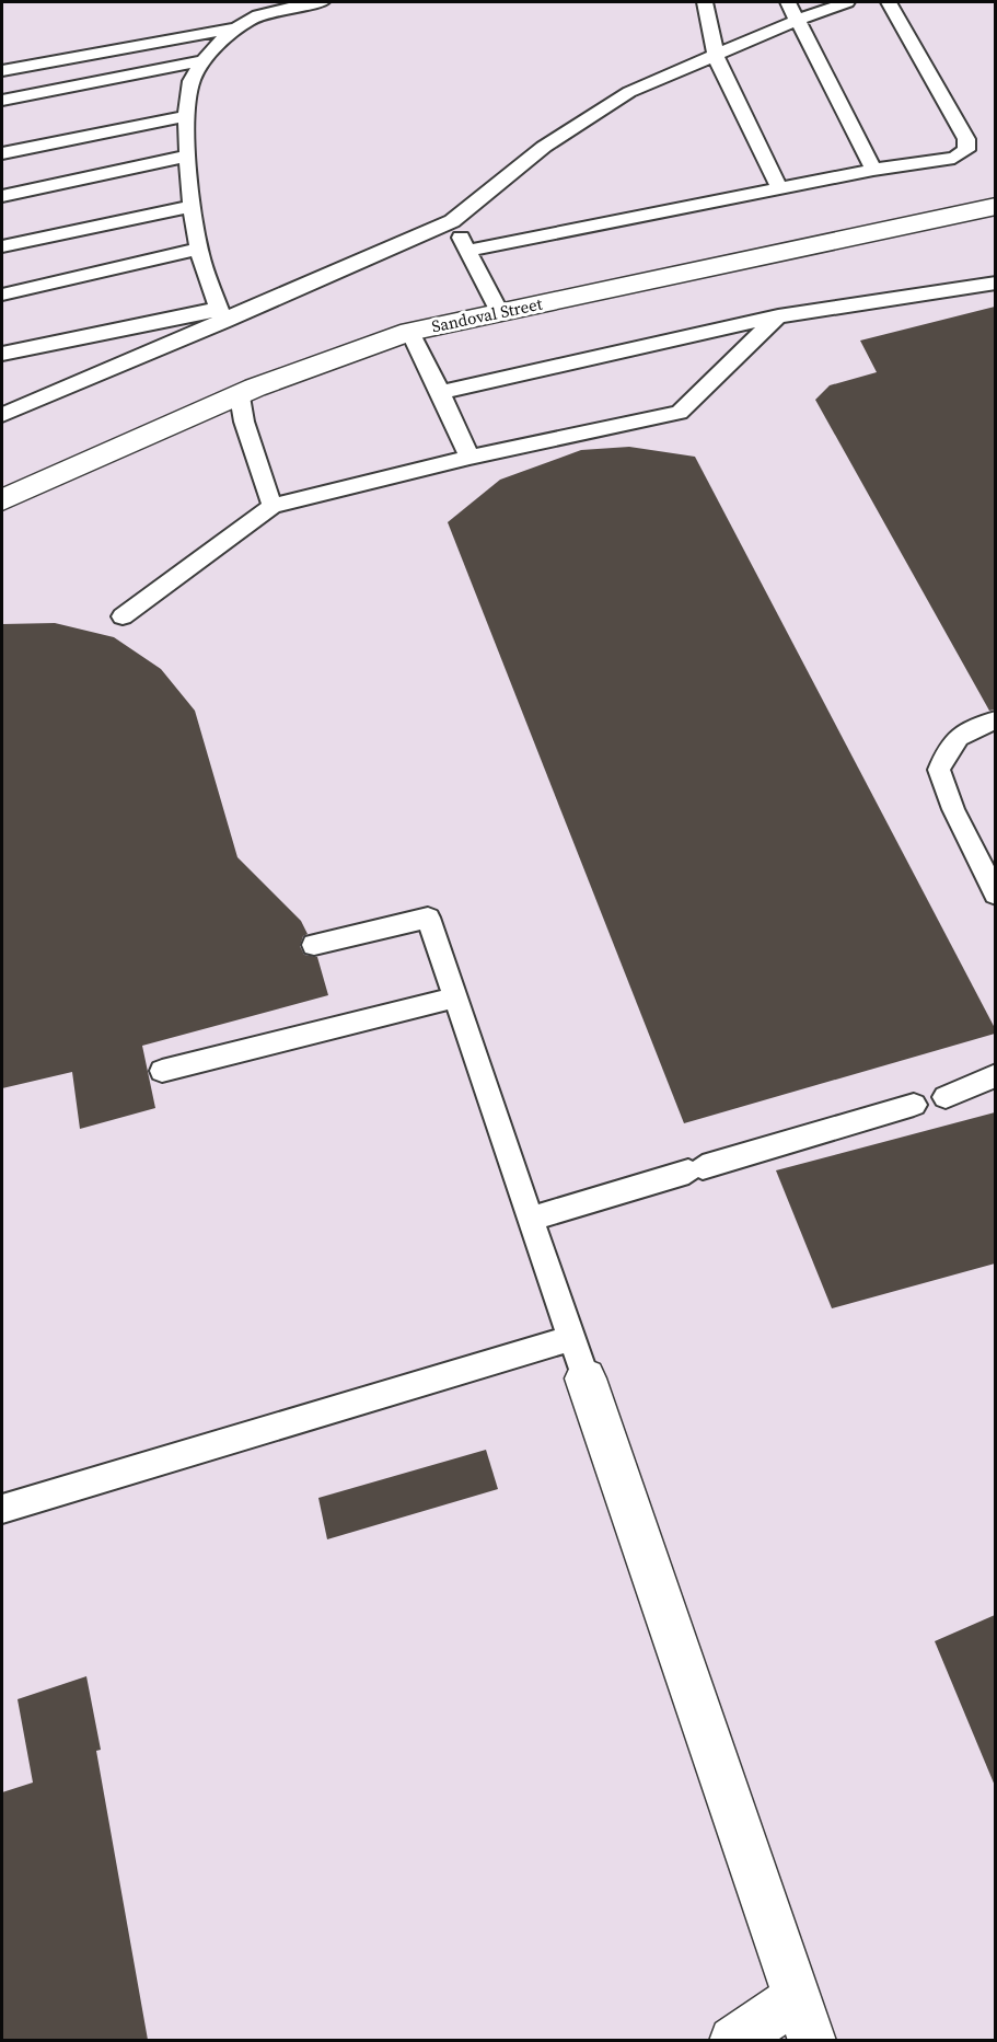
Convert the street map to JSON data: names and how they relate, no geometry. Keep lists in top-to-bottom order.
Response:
{
  "streets": {
    "street": ["Sandoval Street"]
  }
}
